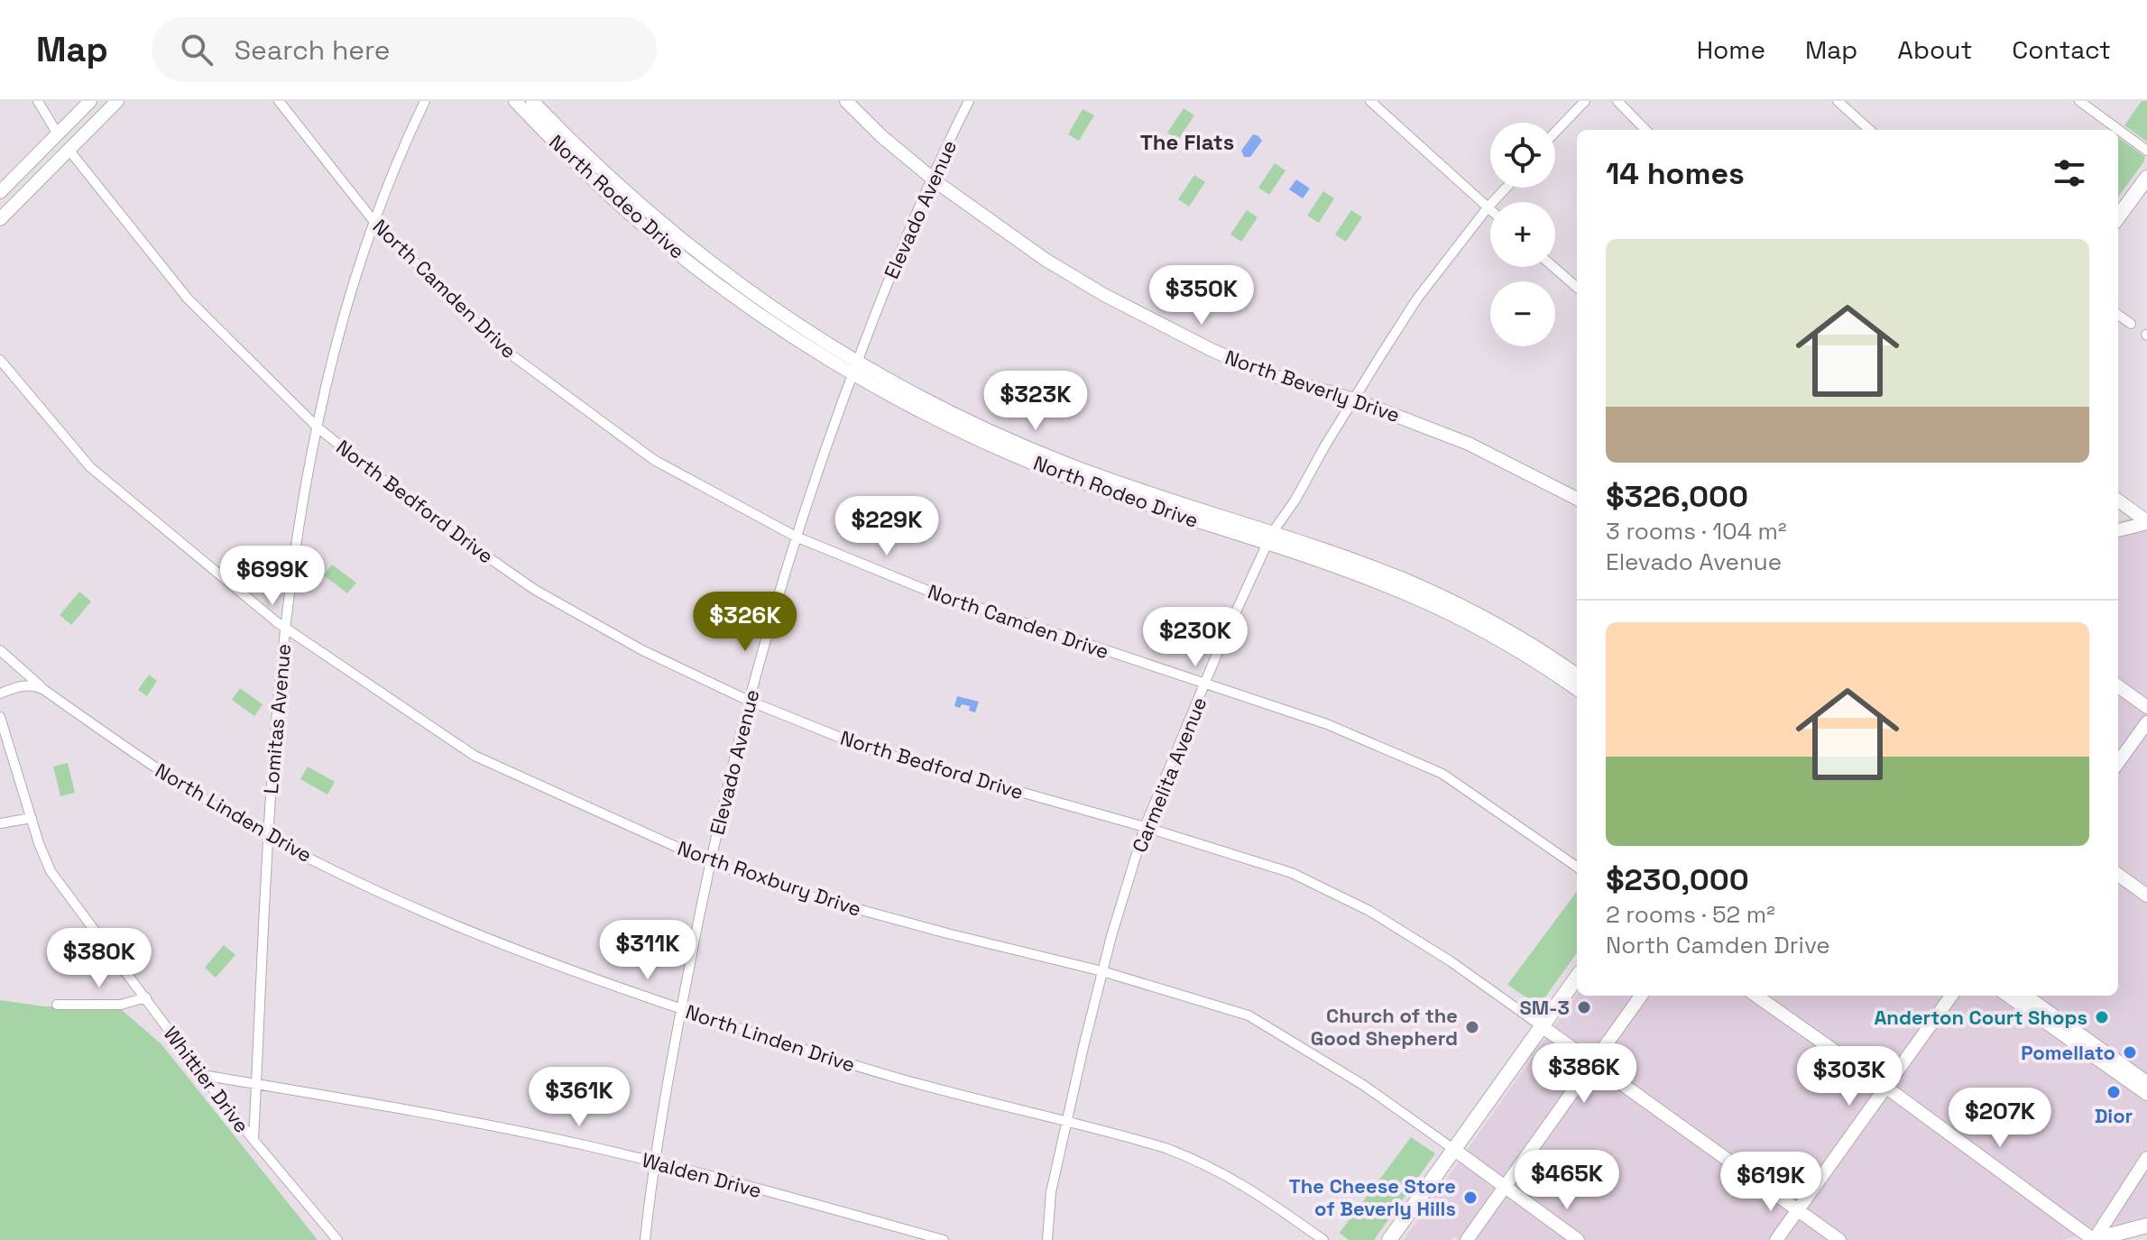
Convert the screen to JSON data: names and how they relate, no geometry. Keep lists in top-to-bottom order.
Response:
{
  "streets": {
    "street": [
      "North Rodeo Drive",
      "Elevado Avenue",
      "North Camden Drive",
      "North Beverly Drive",
      "North Bedford Drive",
      "Lomitas Avenue",
      "Carmelita Avenue",
      "North Linden Drive",
      "North Roxbury Drive",
      "Whittier Drive",
      "Walden Drive"
    ]
  },
  "crossings": [
    ["North Rodeo Drive", "Elevado Avenue"],
    ["North Rodeo Drive", "Carmelita Avenue"],
    ["Elevado Avenue", "North Camden Drive"],
    ["Elevado Avenue", "North Beverly Drive"],
    ["Elevado Avenue", "North Bedford Drive"],
    ["Elevado Avenue", "North Linden Drive"],
    ["Elevado Avenue", "North Roxbury Drive"],
    ["Elevado Avenue", "Walden Drive"],
    ["North Camden Drive", "Lomitas Avenue"],
    ["North Camden Drive", "Carmelita Avenue"],
    ["North Beverly Drive", "Carmelita Avenue"],
    ["North Bedford Drive", "Lomitas Avenue"],
    ["North Bedford Drive", "Carmelita Avenue"],
    ["Lomitas Avenue", "North Linden Drive"],
    ["Lomitas Avenue", "North Roxbury Drive"],
    ["Lomitas Avenue", "Whittier Drive"],
    ["Lomitas Avenue", "Walden Drive"],
    ["Carmelita Avenue", "North Linden Drive"],
    ["Carmelita Avenue", "North Roxbury Drive"],
    ["Whittier Drive", "Walden Drive"]
  ],
  "districts": ["The Flats"],
  "places": [
    "SM-3",
    "Anderton Court Shops",
    "Church of the Good Shepherd",
    "Pomellato",
    "Dior",
    "The Cheese Store of Beverly Hills"
  ],
  "page": {
    "header": "Map",
    "search": "Search here",
    "nav": [
      "Home",
      "Map",
      "About",
      "Contact"
    ],
    "map_buttons": ["+", "−"],
    "heading": "14 homes",
    "list": [
      {
        "name": "$326,000",
        "note": "3 rooms · 104 m² · Elevado Avenue"
      },
      {
        "name": "$230,000",
        "note": "2 rooms · 52 m² · North Camden Drive"
      }
    ],
    "price": [
      "$350K",
      "$323K",
      "$229K",
      "$699K",
      "$326K",
      "$230K",
      "$311K",
      "$380K",
      "$386K",
      "$303K",
      "$361K",
      "$207K",
      "$465K",
      "$619K"
    ]
  }
}
